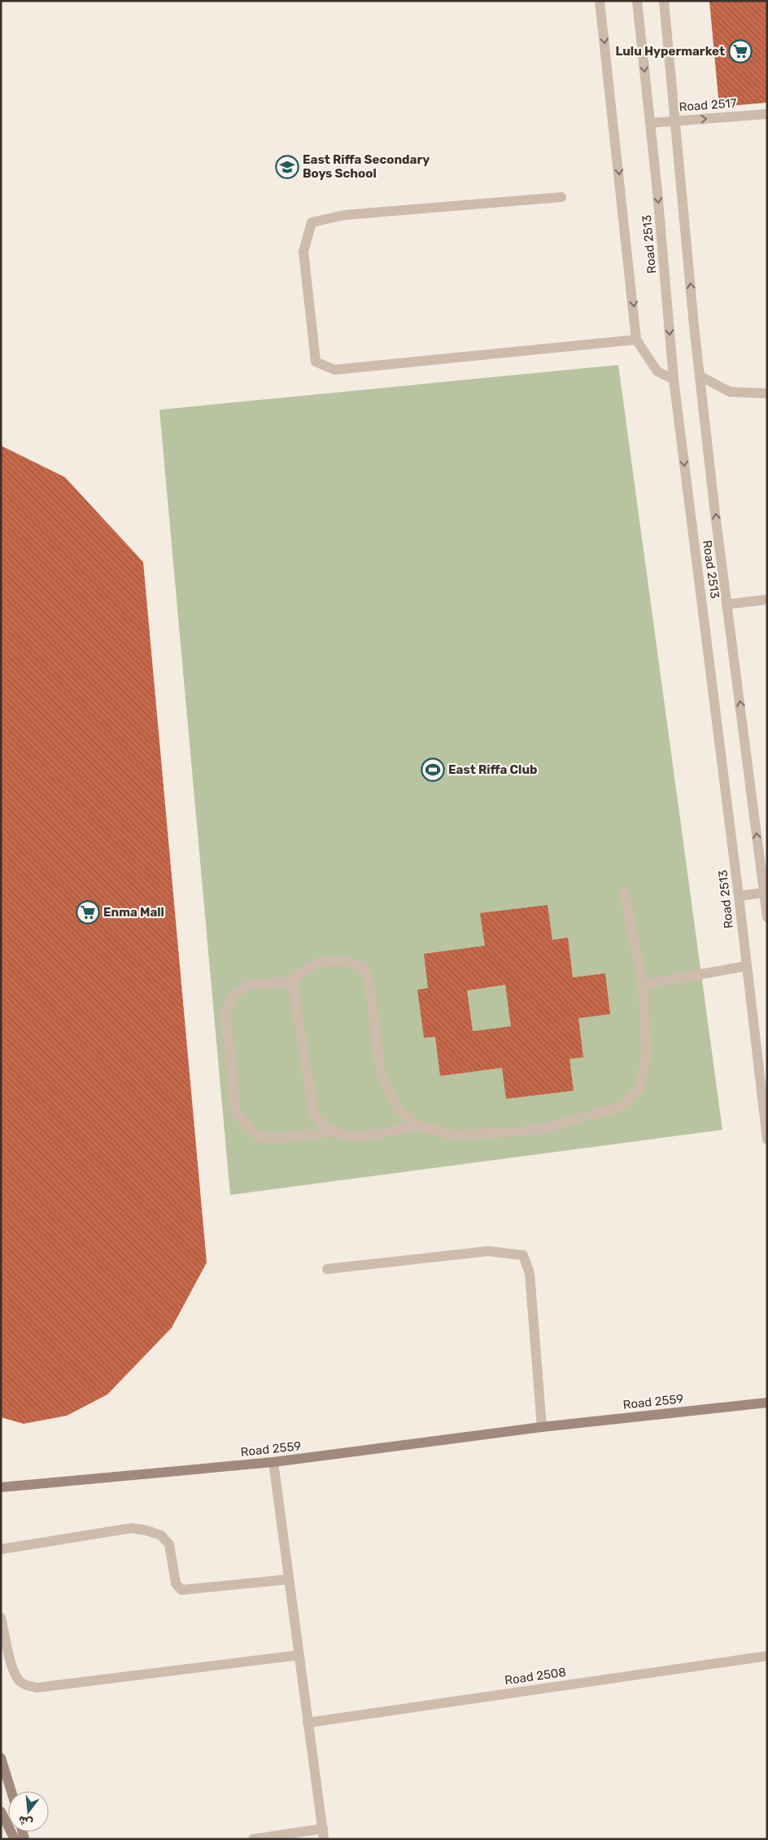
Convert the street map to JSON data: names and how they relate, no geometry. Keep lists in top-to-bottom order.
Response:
{
  "streets": {
    "street": [
      "Road 2517",
      "Road 2513",
      "Road 2559",
      "Road 2508"
    ]
  },
  "crossings": [
    ["Road 2517", "Road 2513"]
  ],
  "one_way": ["Road 2517"],
  "places": {
    "supermarket": ["Lulu Hypermarket", "Enma Mall"],
    "school or university": ["East Riffa Secondary Boys School"],
    "sports": ["East Riffa Club"]
  },
  "north": "bottom"
}
